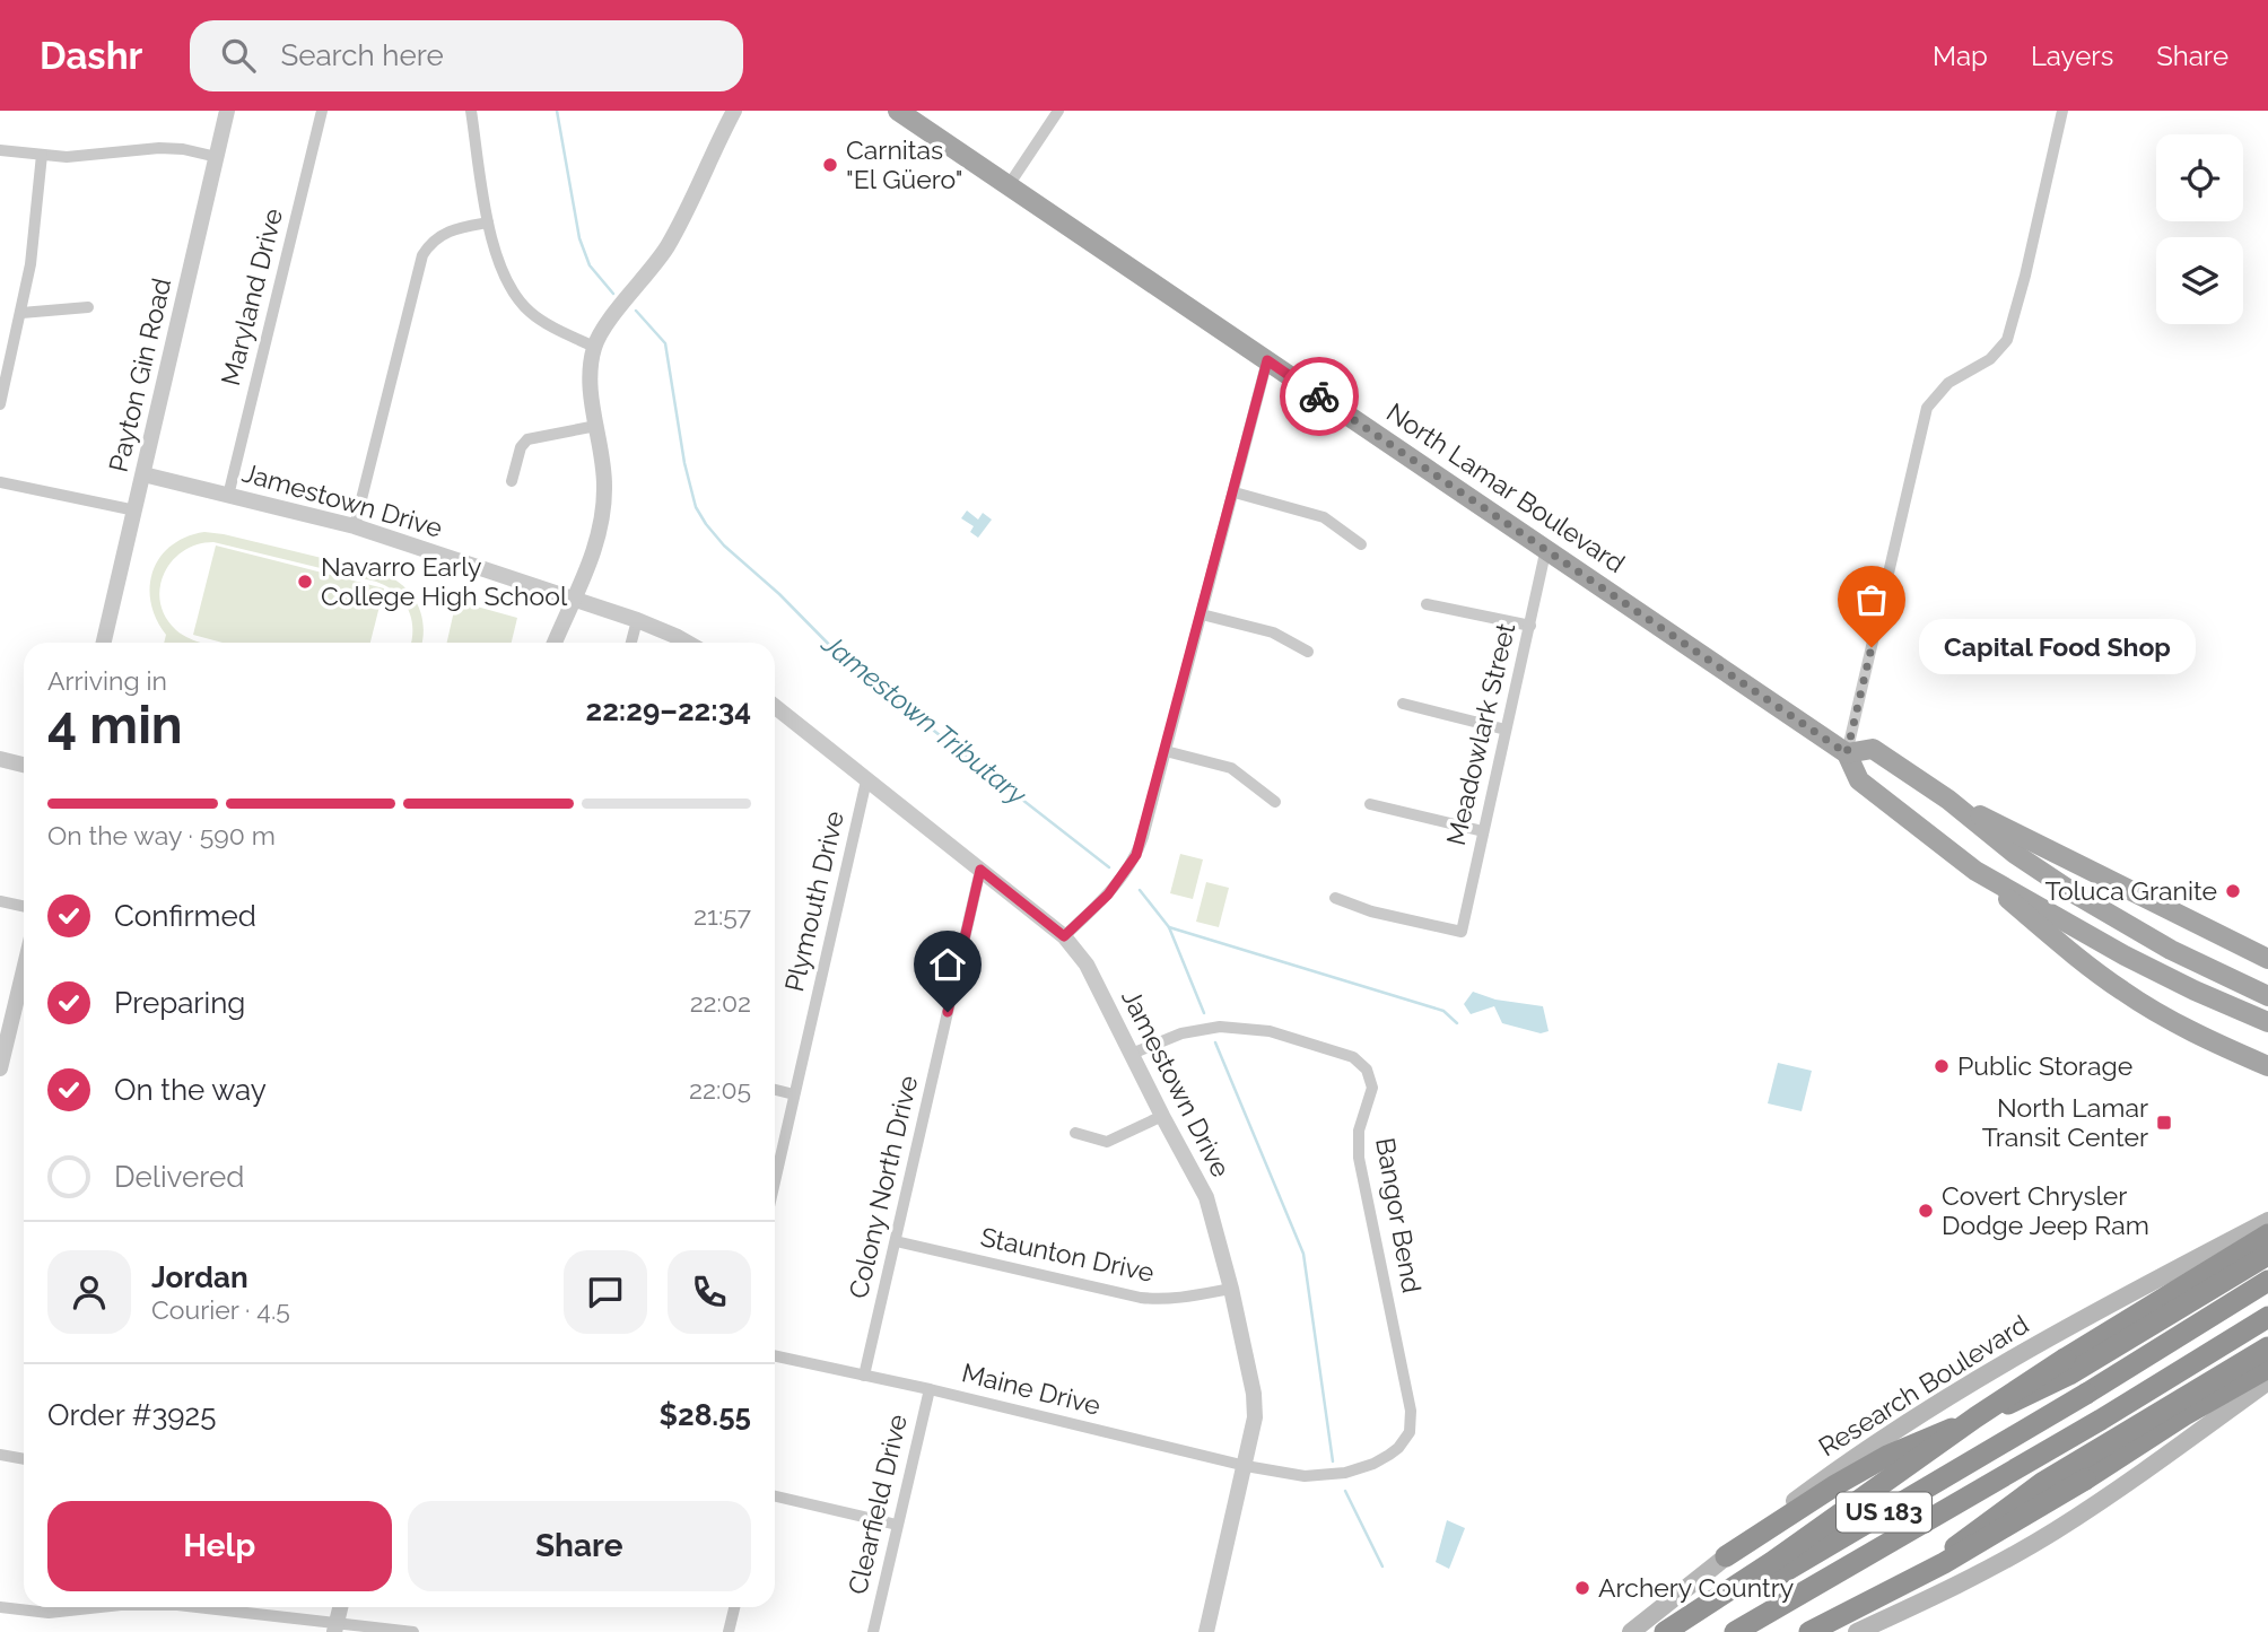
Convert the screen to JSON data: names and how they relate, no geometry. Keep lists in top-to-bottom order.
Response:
{
  "streets": {
    "highway": ["US 183"],
    "main road": ["North Lamar Boulevard", "Research Boulevard"],
    "street": [
      "Maryland Drive",
      "Payton Gin Road",
      "Jamestown Drive",
      "Meadowlark Street",
      "Plymouth Drive",
      "Colony North Drive",
      "Bangor Bend",
      "Staunton Drive",
      "Maine Drive",
      "Clearfield Drive"
    ]
  },
  "crossings": [
    ["Maryland Drive", "Jamestown Drive"],
    ["Payton Gin Road", "Jamestown Drive"],
    ["North Lamar Boulevard", "Meadowlark Street"],
    ["Jamestown Drive", "Plymouth Drive"],
    ["Jamestown Drive", "Colony North Drive"],
    ["Jamestown Drive", "Bangor Bend"],
    ["Jamestown Drive", "Staunton Drive"],
    ["Jamestown Drive", "Maine Drive"],
    ["Colony North Drive", "Staunton Drive"],
    ["Colony North Drive", "Maine Drive"],
    ["Bangor Bend", "Maine Drive"],
    ["Maine Drive", "Clearfield Drive"]
  ],
  "water": ["Jamestown Tributary"],
  "places": {
    "other": [
      "Carnitas \"El Güero\"",
      "Navarro Early College High School",
      "Capital Food Shop",
      "Toluca Granite",
      "Public Storage",
      "Covert Chrysler Dodge Jeep Ram",
      "Archery Country"
    ],
    "transit": ["North Lamar Transit Center"]
  },
  "page": {
    "header": "Dashr",
    "search": "Search here",
    "nav": ["Map", "Layers", "Share"],
    "bubble": "Capital Food Shop",
    "heading": ["4 min", "Arriving in", "22:29–22:34"],
    "panel": [
      "Jordan",
      "Courier · 4.5",
      "Order #3925",
      "$28.55"
    ],
    "bar": "On the way · 590 m",
    "list": [
      ["Confirmed", "21:57"],
      ["Preparing", "22:02"],
      ["On the way", "22:05"],
      "Delivered"
    ],
    "buttons": ["Help", "Share"]
  }
}
